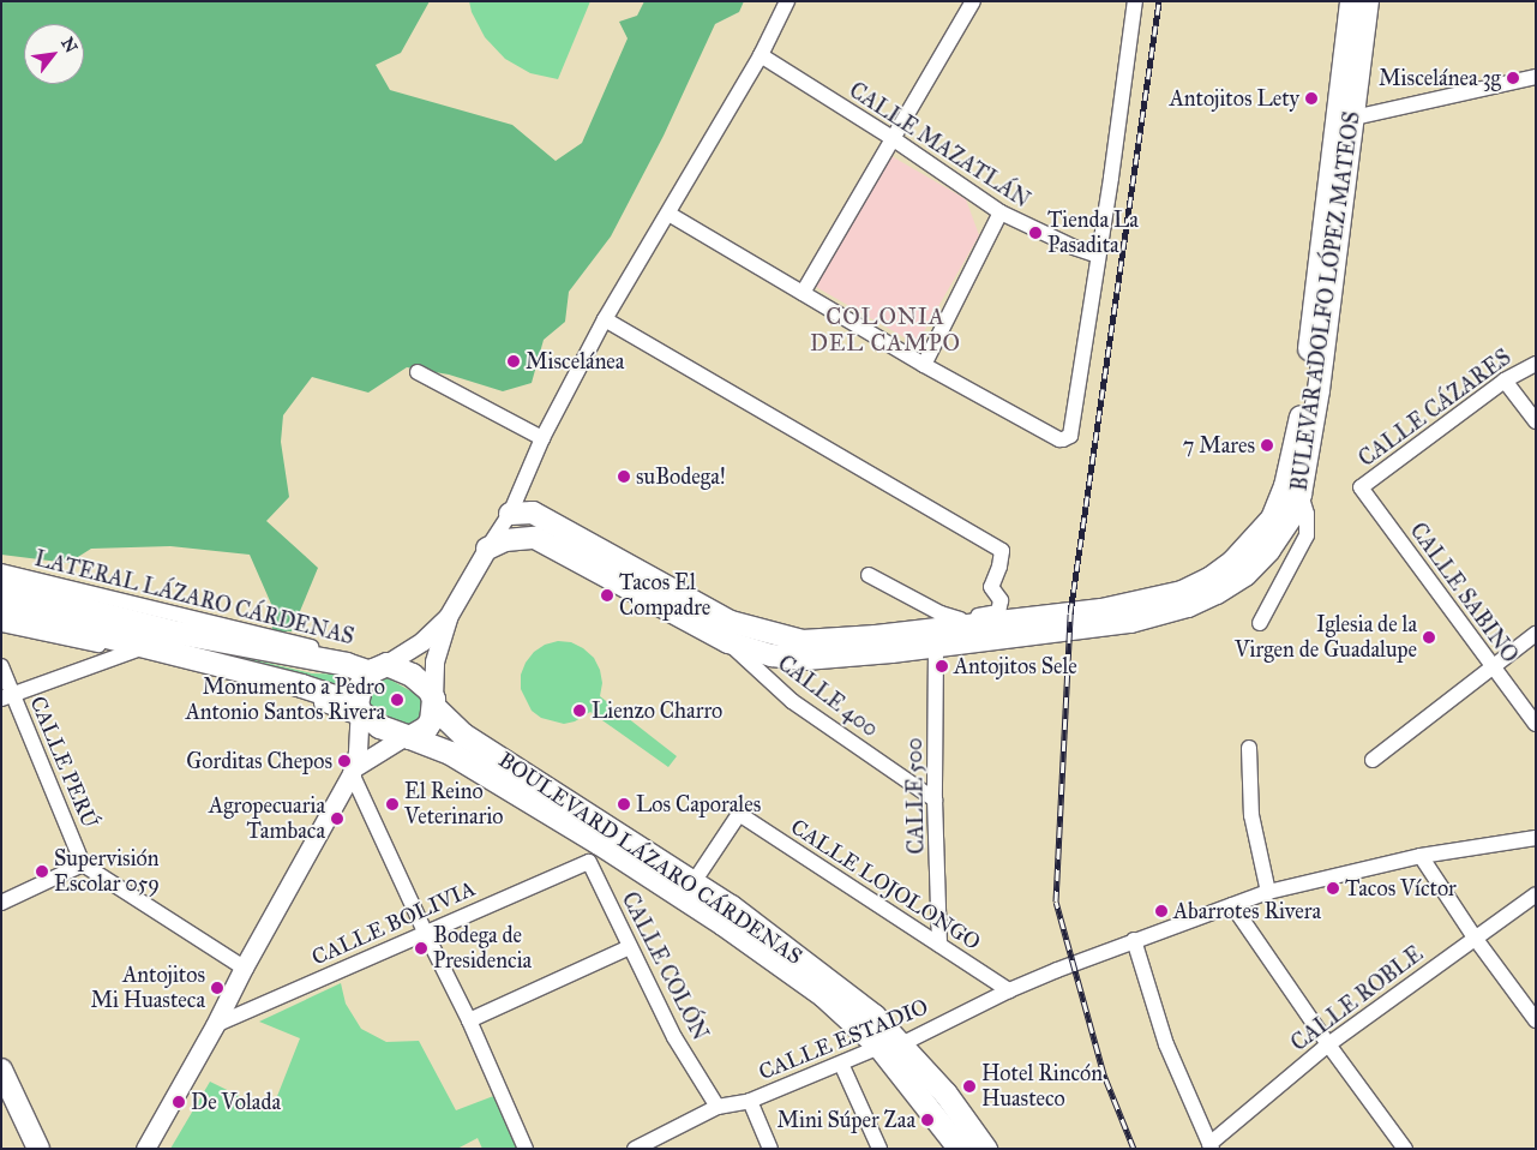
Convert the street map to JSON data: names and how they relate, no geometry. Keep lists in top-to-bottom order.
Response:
{
  "streets": {
    "main road": ["BULEVAR ADOLFO LÓPEZ MATEOS", "BOULEVARD LÁZARO CÁRDENAS"],
    "street": [
      "CALLE MAZATLÁN",
      "CALLE CÁZARES",
      "CALLE SABINO",
      "LATERAL LÁZARO CÁRDENAS",
      "CALLE 400",
      "CALLE PERÚ",
      "CALLE 500",
      "CALLE LOJOLONGO",
      "CALLE BOLIVIA",
      "CALLE COLÓN",
      "CALLE ROBLE",
      "CALLE ESTADIO"
    ]
  },
  "crossings": [
    ["BULEVAR ADOLFO LÓPEZ MATEOS", "CALLE 400"],
    ["BULEVAR ADOLFO LÓPEZ MATEOS", "CALLE 500"],
    ["CALLE CÁZARES", "CALLE SABINO"],
    ["LATERAL LÁZARO CÁRDENAS", "BOULEVARD LÁZARO CÁRDENAS"],
    ["CALLE 400", "CALLE 500"],
    ["CALLE 500", "CALLE LOJOLONGO"],
    ["BOULEVARD LÁZARO CÁRDENAS", "CALLE LOJOLONGO"],
    ["BOULEVARD LÁZARO CÁRDENAS", "CALLE BOLIVIA"],
    ["BOULEVARD LÁZARO CÁRDENAS", "CALLE COLÓN"],
    ["BOULEVARD LÁZARO CÁRDENAS", "CALLE ESTADIO"],
    ["CALLE LOJOLONGO", "CALLE ESTADIO"],
    ["CALLE BOLIVIA", "CALLE COLÓN"],
    ["CALLE COLÓN", "CALLE ESTADIO"]
  ],
  "districts": ["COLONIA DEL CAMPO"],
  "places": [
    "Miscelánea 3g",
    "Antojitos Lety",
    "Tienda La Pasadita",
    "Miscelánea",
    "7 Mares",
    "suBodega!",
    "Tacos El Compadre",
    "Iglesia de la Virgen de Guadalupe",
    "Antojitos Sele",
    "Monumento a Pedro Antonio Santos Rivera",
    "Lienzo Charro",
    "Gorditas Chepos",
    "El Reino Veterinario",
    "Los Caporales",
    "Agropecuaria Tambaca",
    "Supervisión Escolar 059",
    "Tacos Víctor",
    "Abarrotes Rivera",
    "Bodega de Presidencia",
    "Antojitos Mi Huasteca",
    "Hotel Rincón Huasteco",
    "De Volada",
    "Mini Súper Zaa"
  ],
  "north": "top right"
}
